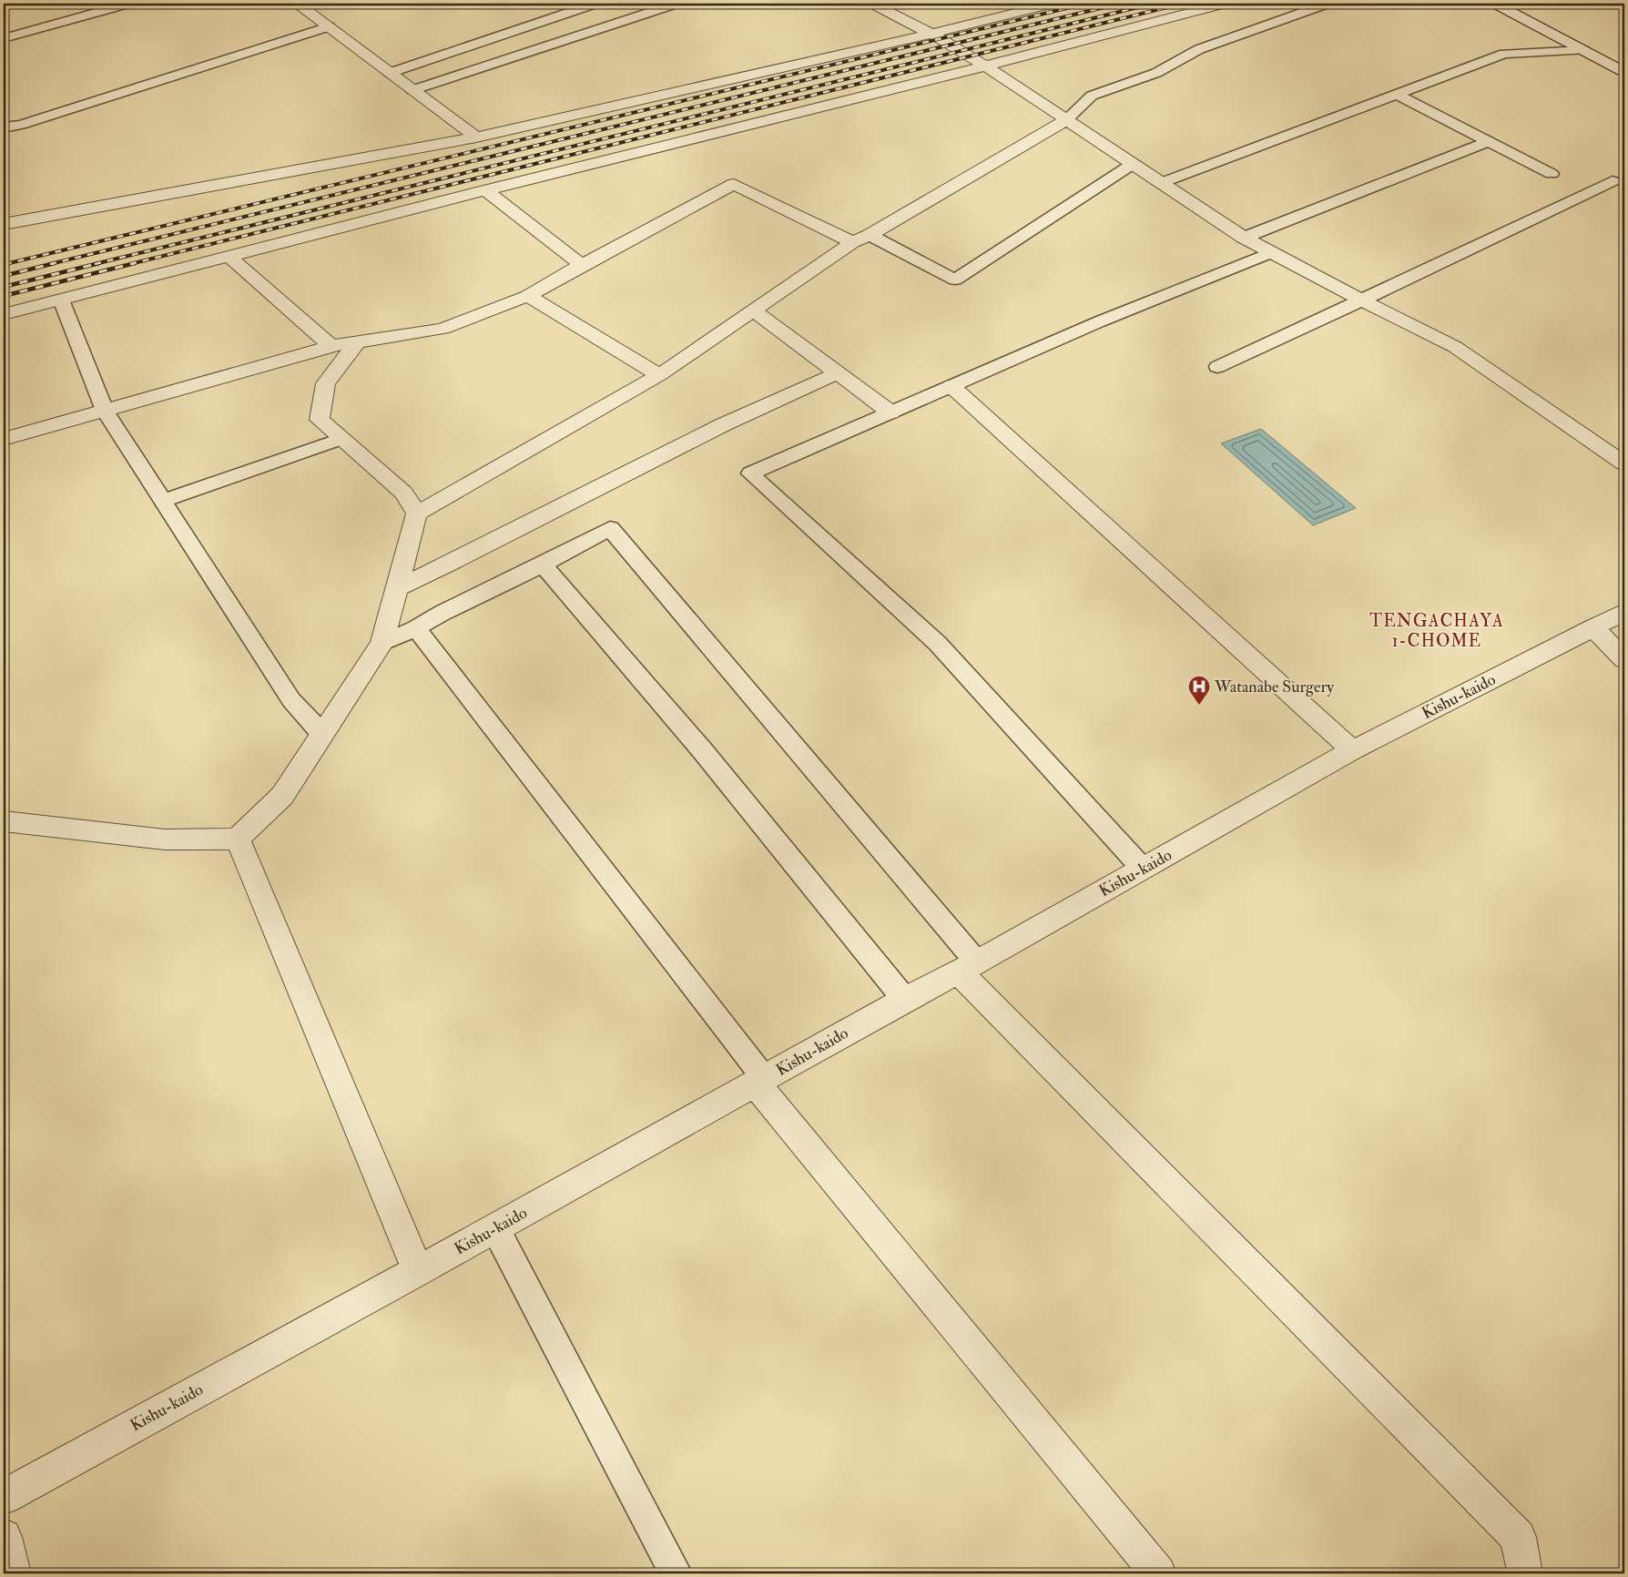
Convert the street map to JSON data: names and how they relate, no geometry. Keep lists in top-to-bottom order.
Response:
{
  "streets": {
    "street": ["Kishu-kaido"]
  },
  "districts": ["TENGACHAYA 1-CHOME"],
  "places": {
    "hospital": ["Watanabe Surgery"]
  }
}
